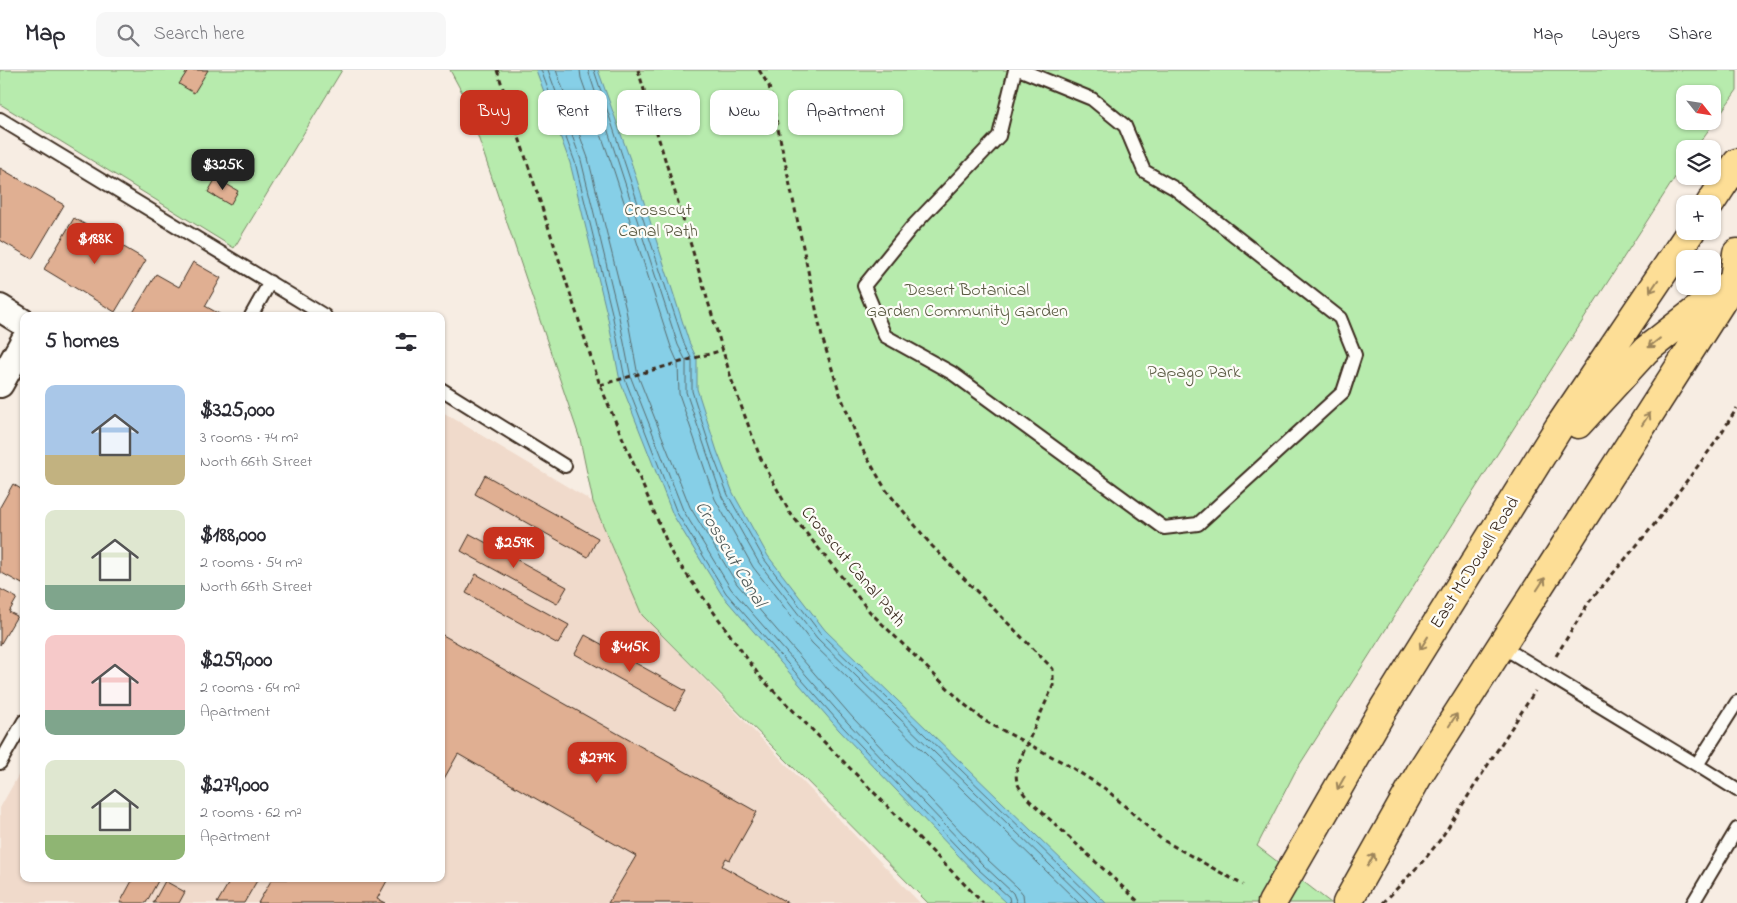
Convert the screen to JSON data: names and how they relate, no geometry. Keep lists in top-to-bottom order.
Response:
{
  "streets": {
    "main road": ["East McDowell Road"],
    "path": ["Crosscut Canal Path"]
  },
  "water": ["Crosscut Canal"],
  "parks": ["Crosscut Canal Path", "Desert Botanical Garden Community Garden", "Papago Park"],
  "north": "bottom right",
  "page": {
    "header": "Map",
    "search": "Search here",
    "nav": ["Map", "Layers", "Share"],
    "map_buttons": ["+", "−"],
    "chip": [
      "Buy",
      "Rent",
      "Filters",
      "New",
      "Apartment"
    ],
    "price": [
      "$325K",
      "$188K",
      "$259K",
      "$415K",
      "$279K"
    ],
    "heading": "5 homes",
    "list": [
      {
        "name": "$325,000",
        "note": "3 rooms · 74 m² · North 66th Street"
      },
      {
        "name": "$188,000",
        "note": "2 rooms · 54 m² · North 66th Street"
      },
      {
        "name": "$259,000",
        "note": "2 rooms · 64 m² · Apartment"
      },
      {
        "name": "$279,000",
        "note": "2 rooms · 62 m² · Apartment"
      }
    ]
  }
}
